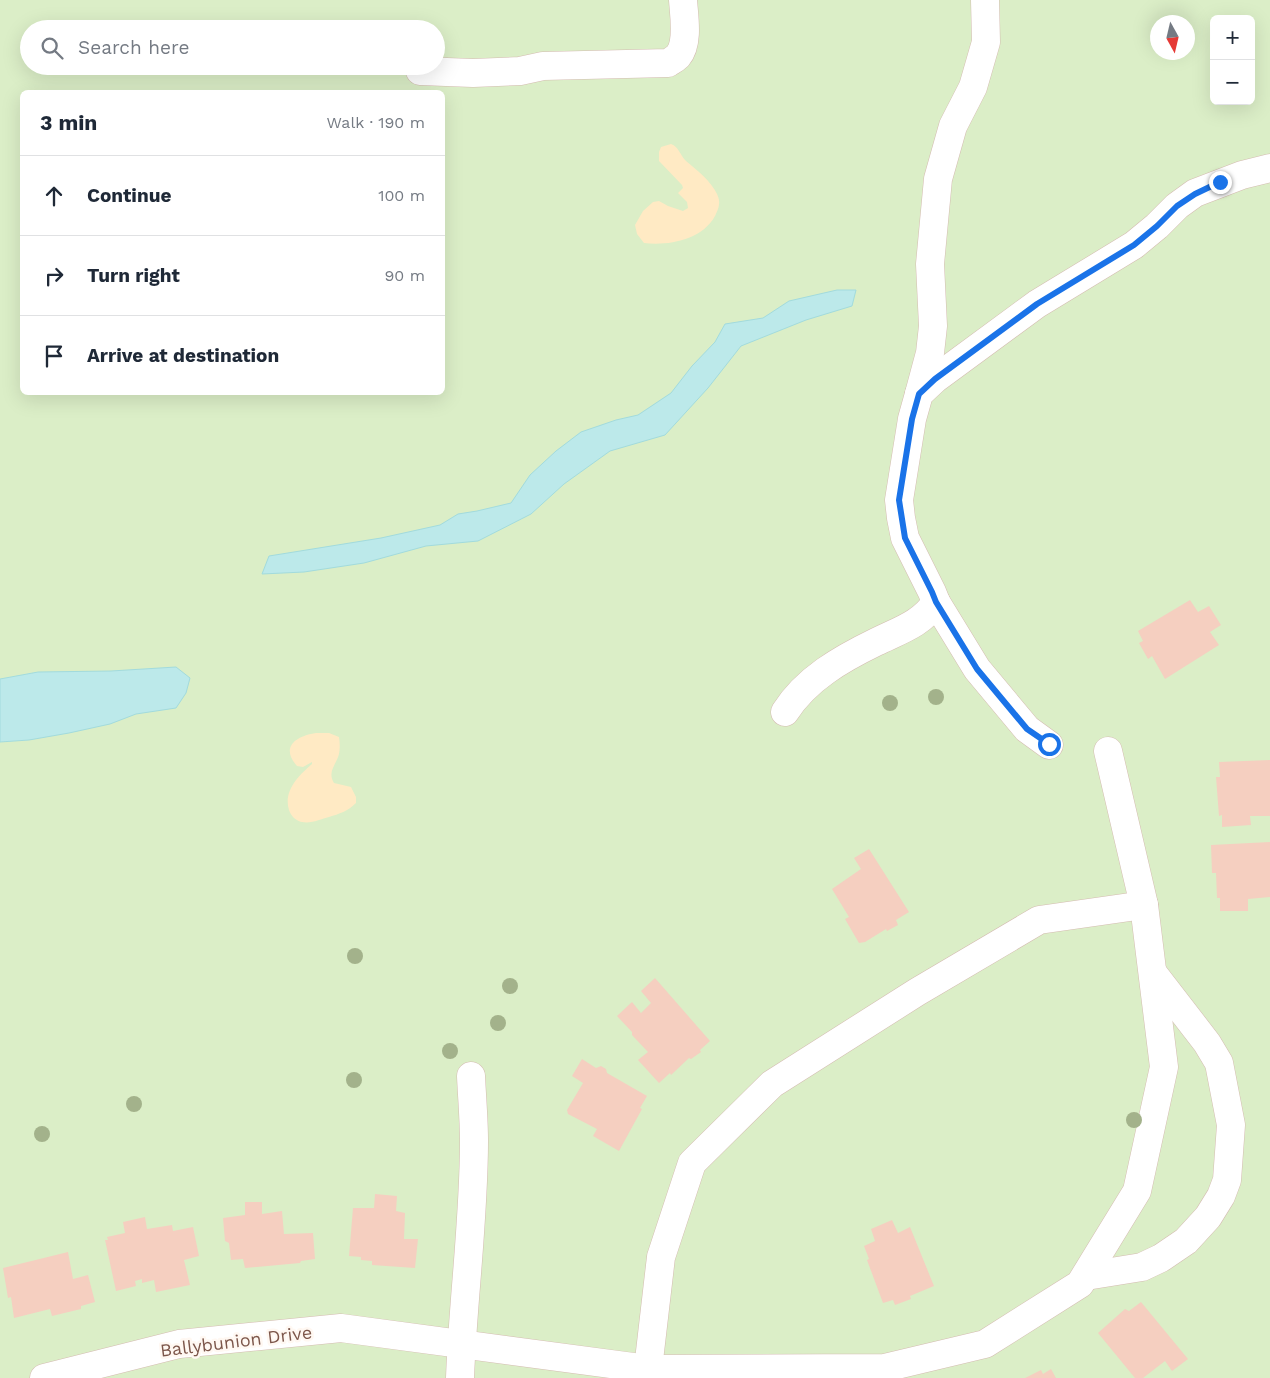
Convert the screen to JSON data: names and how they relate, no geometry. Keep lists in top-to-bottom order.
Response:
{
  "streets": {
    "street": ["Ballybunion Drive"]
  },
  "north": "bottom",
  "page": {
    "map_buttons": ["+", "−"],
    "search": "Search here",
    "heading": ["3 min", "Walk · 190 m"],
    "list": [
      ["Continue", "100 m"],
      ["Turn right", "90 m"],
      "Arrive at destination"
    ]
  }
}
